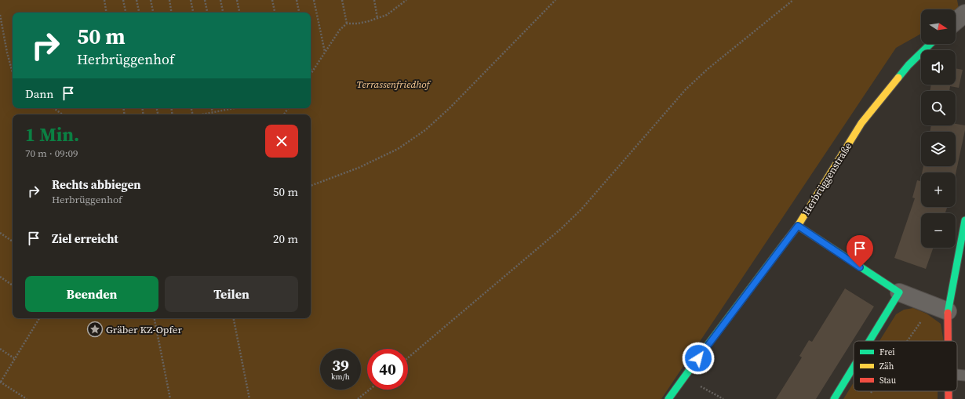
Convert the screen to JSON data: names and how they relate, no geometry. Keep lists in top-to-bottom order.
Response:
{
  "streets": {
    "street": ["Herbrüggenstraße"]
  },
  "parks": ["Terrassenfriedhof"],
  "places": {
    "place": ["Gräber KZ-Opfer"]
  },
  "legend": ["Frei", "Zäh", "Stau"],
  "north": "right",
  "page": {
    "map_buttons": ["+", "−"],
    "turn": ["50 m", "Herbrüggenhof"],
    "then": "Dann",
    "heading": ["1 Min.", "70 m · 09:09"],
    "list": [
      {
        "name": "Rechts abbiegen",
        "note": "Herbrüggenhof",
        "value": "50 m"
      },
      {
        "name": "Ziel erreicht",
        "value": "20 m"
      }
    ],
    "buttons": ["Beenden", "Teilen"],
    "speed": "39 km/h",
    "limit": "40"
  }
}
